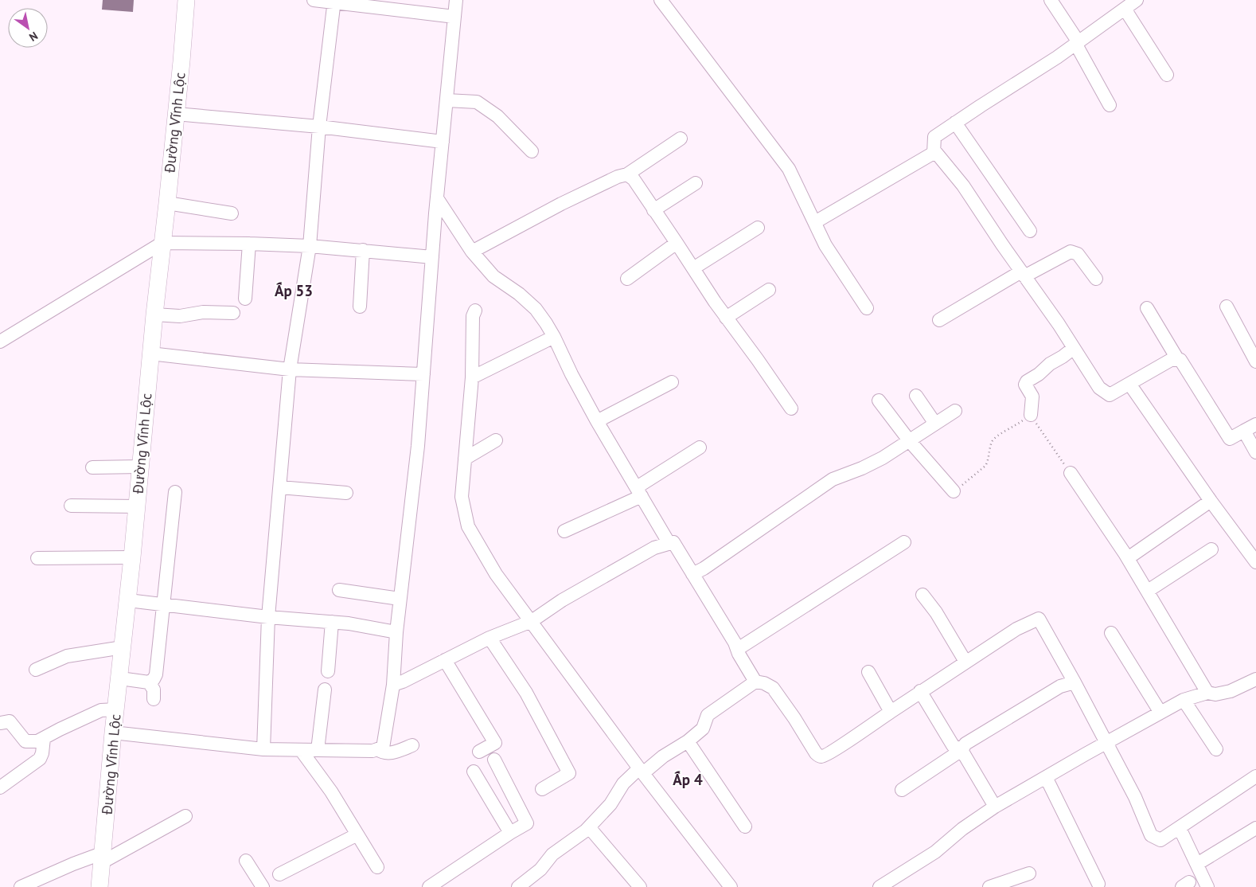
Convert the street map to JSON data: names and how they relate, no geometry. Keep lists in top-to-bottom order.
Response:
{
  "streets": {
    "main road": ["Đường Vĩnh Lộc"]
  },
  "districts": ["Ấp 53", "Ấp 4"],
  "north": "bottom right"
}
